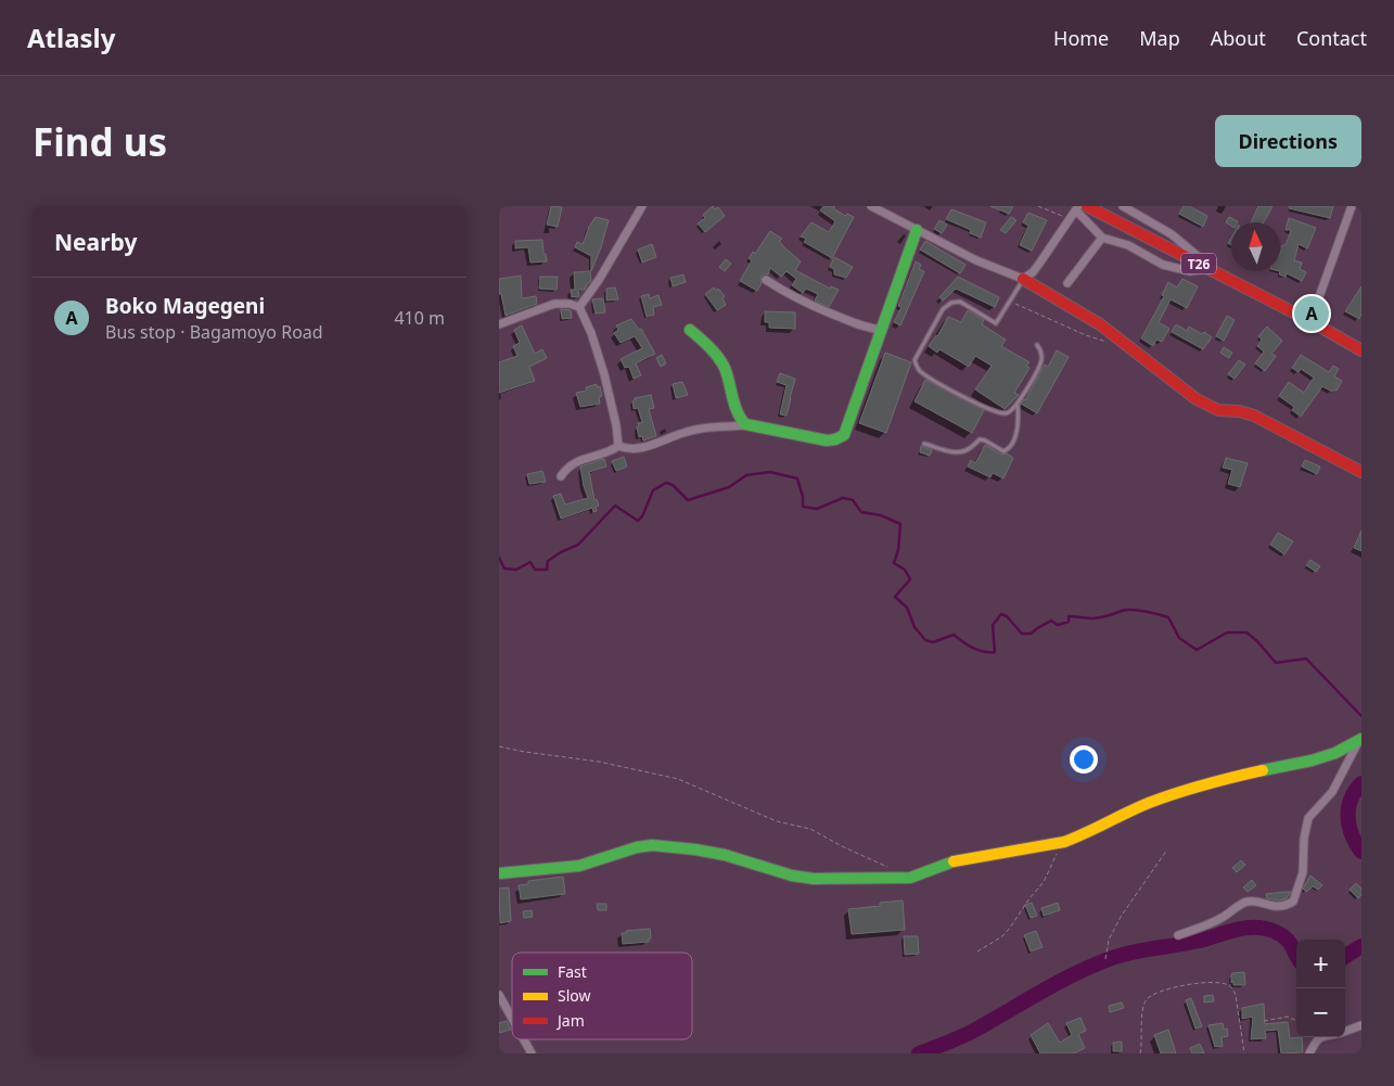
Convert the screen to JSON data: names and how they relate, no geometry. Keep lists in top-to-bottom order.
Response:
{
  "streets": {
    "main road": ["T26"]
  },
  "legend": ["Fast", "Slow", "Jam"],
  "north": "top",
  "page": {
    "header": "Atlasly",
    "nav": [
      "Home",
      "Map",
      "About",
      "Contact"
    ],
    "buttons": "Directions",
    "title": "Find us",
    "heading": "Nearby",
    "list": [
      {
        "mark": "A",
        "name": "Boko Magegeni",
        "note": "Bus stop · Bagamoyo Road",
        "value": "410 m"
      }
    ],
    "pins": "A",
    "map_buttons": ["+", "−"]
  }
}
